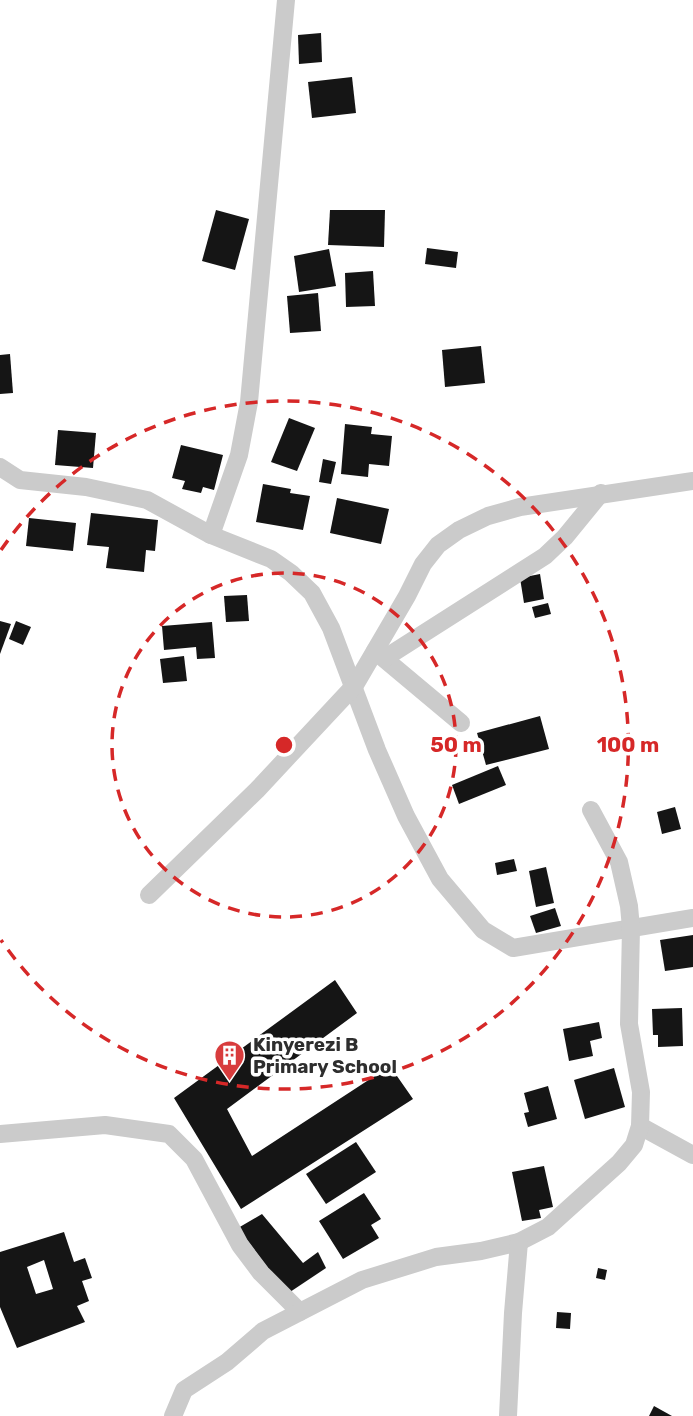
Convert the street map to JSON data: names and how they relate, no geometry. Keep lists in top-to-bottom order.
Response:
{
  "places": {
    "building": ["Kinyerezi B Primary School"]
  },
  "rings": ["50 m", "100 m"]
}
